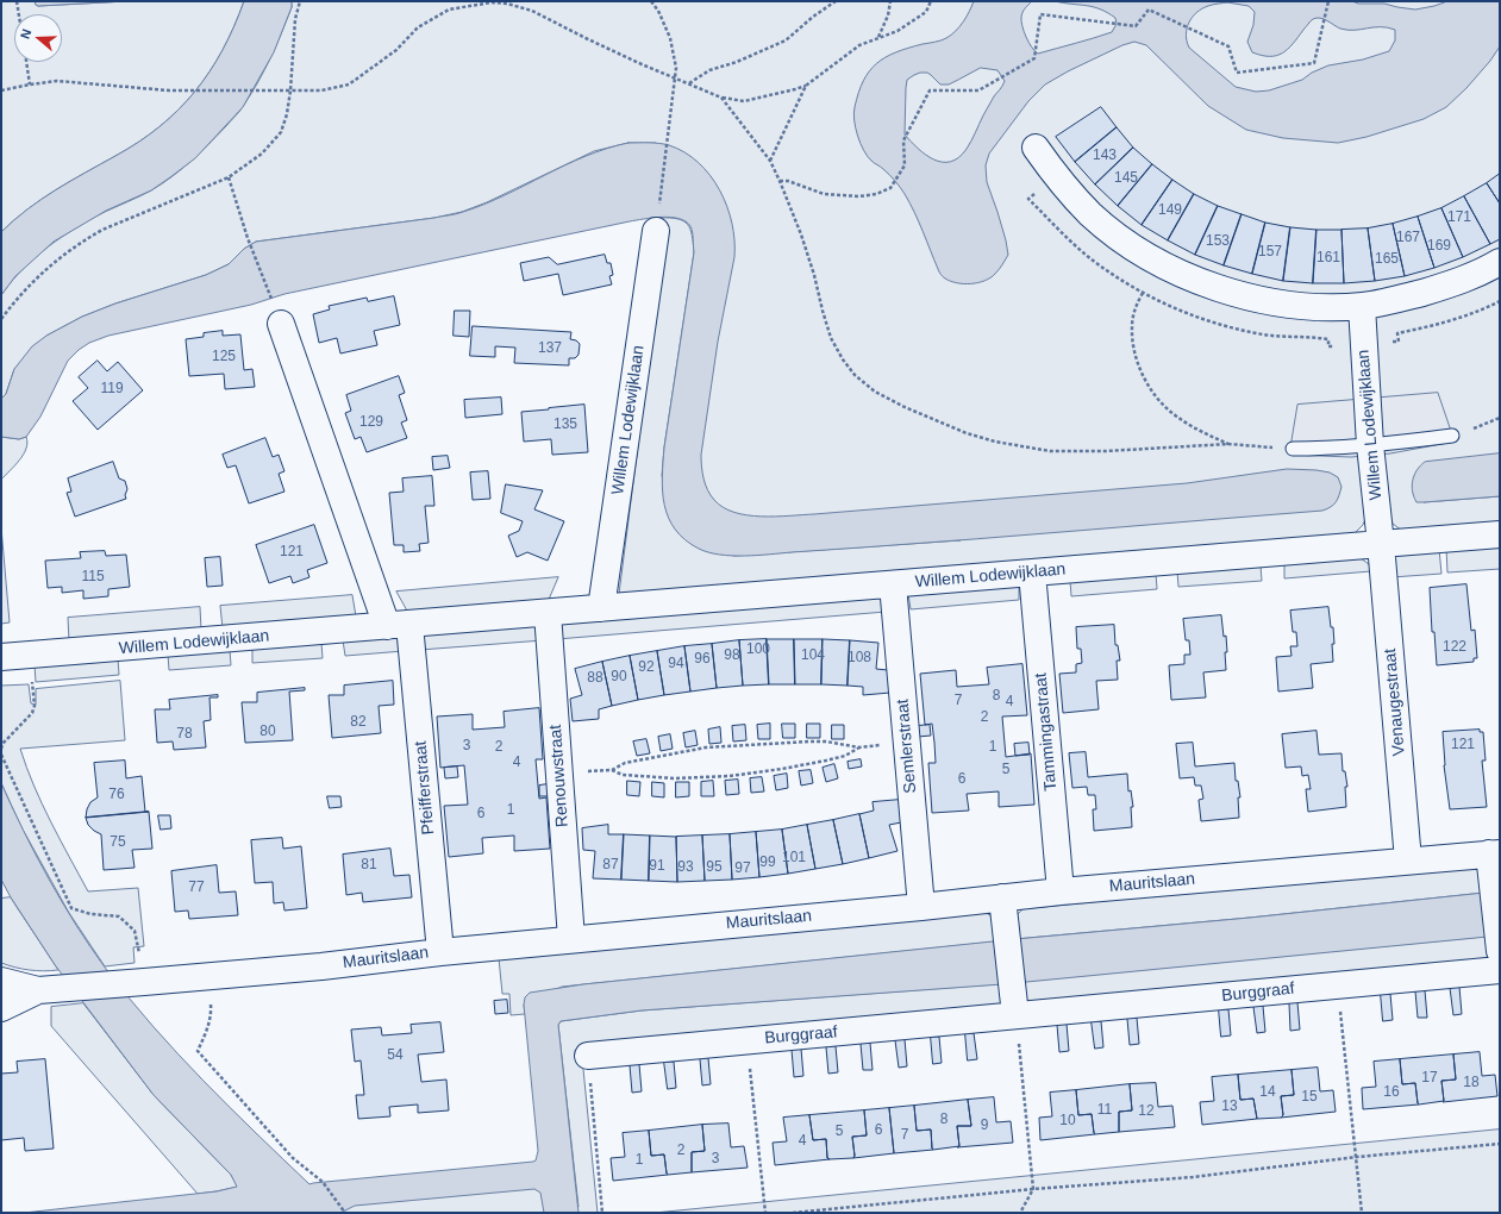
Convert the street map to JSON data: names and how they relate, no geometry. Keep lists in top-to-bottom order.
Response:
{
  "streets": {
    "street": [
      "Willem Lodewijklaan",
      "Venaugestraat",
      "Tammingastraat",
      "Semlerstraat",
      "Renouwstraat",
      "Pfeifferstraat",
      "Mauritslaan",
      "Burggraaf"
    ]
  },
  "crossings": [
    ["Willem Lodewijklaan", "Venaugestraat"],
    ["Willem Lodewijklaan", "Tammingastraat"],
    ["Willem Lodewijklaan", "Semlerstraat"],
    ["Willem Lodewijklaan", "Renouwstraat"],
    ["Willem Lodewijklaan", "Pfeifferstraat"],
    ["Venaugestraat", "Mauritslaan"],
    ["Tammingastraat", "Mauritslaan"],
    ["Semlerstraat", "Mauritslaan"],
    ["Renouwstraat", "Mauritslaan"],
    ["Pfeifferstraat", "Mauritslaan"]
  ],
  "house_numbers": [
    "143",
    "145",
    "149",
    "171",
    "167",
    "153",
    "169",
    "157",
    "161",
    "165",
    "137",
    "125",
    "119",
    "129",
    "135",
    "121",
    "115",
    "122",
    "100",
    "98",
    "104",
    "108",
    "96",
    "94",
    "92",
    "90",
    "88",
    "8",
    "7",
    "4",
    "2",
    "82",
    "80",
    "78",
    "121",
    "3",
    "2",
    "1",
    "4",
    "5",
    "6",
    "76",
    "1",
    "6",
    "75",
    "101",
    "99",
    "81",
    "87",
    "91",
    "93",
    "95",
    "97",
    "77",
    "54",
    "17",
    "18",
    "14",
    "16",
    "15",
    "13",
    "11",
    "12",
    "8",
    "10",
    "9",
    "6",
    "5",
    "7",
    "4",
    "2",
    "3",
    "1"
  ],
  "north": "left"
}
